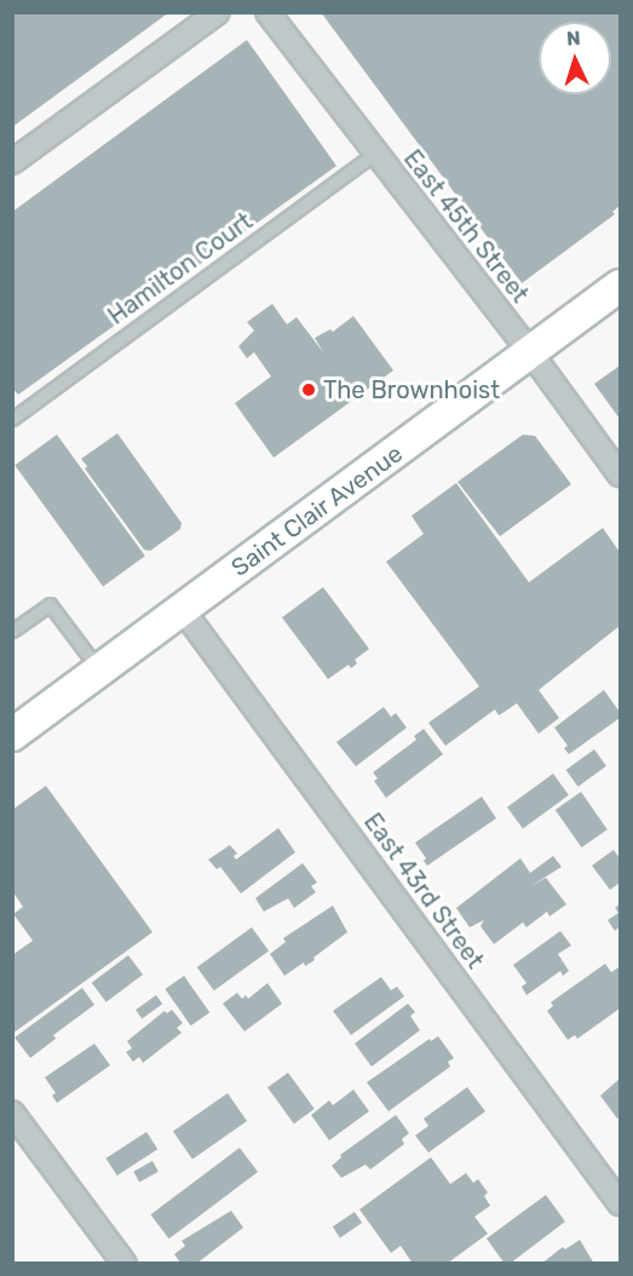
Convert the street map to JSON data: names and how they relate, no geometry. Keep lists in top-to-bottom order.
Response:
{
  "streets": {
    "main road": ["Saint Clair Avenue"],
    "street": ["East 45th Street", "East 43rd Street"],
    "lane": ["Hamilton Court"]
  },
  "crossings": [
    ["East 45th Street", "Hamilton Court"],
    ["East 45th Street", "Saint Clair Avenue"],
    ["Saint Clair Avenue", "East 43rd Street"]
  ],
  "places": ["The Brownhoist"],
  "north": "top"
}
